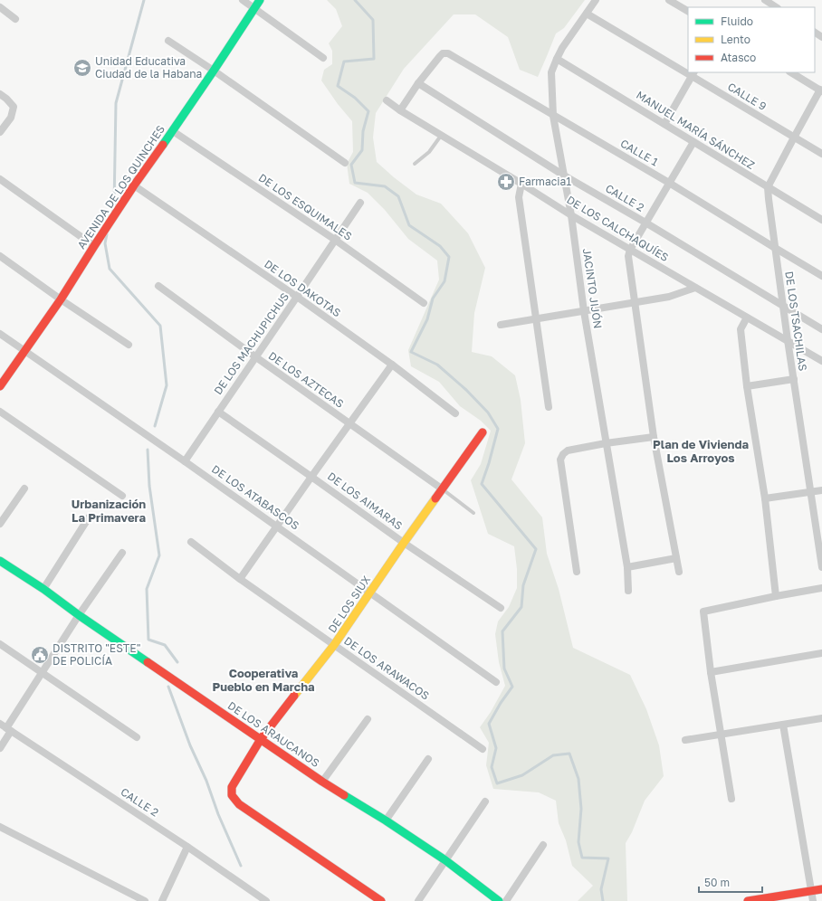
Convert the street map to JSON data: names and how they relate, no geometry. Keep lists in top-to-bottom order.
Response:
{
  "streets": {
    "street": [
      "CALLE 9",
      "MANUEL MARÍA SÁNCHEZ",
      "CALLE 1",
      "AVENIDA DE LOS QUINCHES",
      "CALLE 2",
      "DE LOS ESQUIMALES",
      "DE LOS CALCHAQUÍES",
      "DE LOS DAKOTAS",
      "JACINTO JIJÓN",
      "DE LOS TSACHILAS",
      "DE LOS MACHUPICHUS",
      "DE LOS AZTECAS",
      "DE LOS ATABASCOS",
      "DE LOS AIMARAS",
      "DE LOS SIUX",
      "DE LOS ARAWACOS",
      "DE LOS ARAUCANOS"
    ]
  },
  "crossings": [
    ["CALLE 9", "JACINTO JIJÓN"],
    ["MANUEL MARÍA SÁNCHEZ", "JACINTO JIJÓN"],
    ["MANUEL MARÍA SÁNCHEZ", "DE LOS TSACHILAS"],
    ["CALLE 1", "CALLE 2"],
    ["CALLE 1", "JACINTO JIJÓN"],
    ["CALLE 1", "DE LOS TSACHILAS"],
    ["AVENIDA DE LOS QUINCHES", "DE LOS ESQUIMALES"],
    ["AVENIDA DE LOS QUINCHES", "DE LOS DAKOTAS"],
    ["AVENIDA DE LOS QUINCHES", "DE LOS ATABASCOS"],
    ["CALLE 2", "JACINTO JIJÓN"],
    ["CALLE 2", "DE LOS TSACHILAS"],
    ["DE LOS ESQUIMALES", "DE LOS MACHUPICHUS"],
    ["DE LOS CALCHAQUÍES", "JACINTO JIJÓN"],
    ["DE LOS CALCHAQUÍES", "DE LOS TSACHILAS"],
    ["DE LOS DAKOTAS", "DE LOS MACHUPICHUS"],
    ["DE LOS MACHUPICHUS", "DE LOS AZTECAS"],
    ["DE LOS MACHUPICHUS", "DE LOS ATABASCOS"],
    ["DE LOS MACHUPICHUS", "DE LOS AIMARAS"],
    ["DE LOS AZTECAS", "DE LOS SIUX"],
    ["DE LOS ATABASCOS", "DE LOS SIUX"],
    ["DE LOS AIMARAS", "DE LOS SIUX"],
    ["DE LOS SIUX", "DE LOS ARAWACOS"],
    ["DE LOS SIUX", "DE LOS ARAUCANOS"]
  ],
  "districts": ["Plan de Vivienda Los Arroyos", "Urbanización La Primavera", "Cooperativa Pueblo en Marcha"],
  "places": {
    "school or university": ["Unidad Educativa Ciudad de la Habana"],
    "pharmacy": ["Farmacia1"],
    "public building": ["DISTRITO \"ESTE\" DE POLICÍA"]
  },
  "legend": ["Fluido", "Lento", "Atasco"],
  "scale_bar": "50 m"
}
